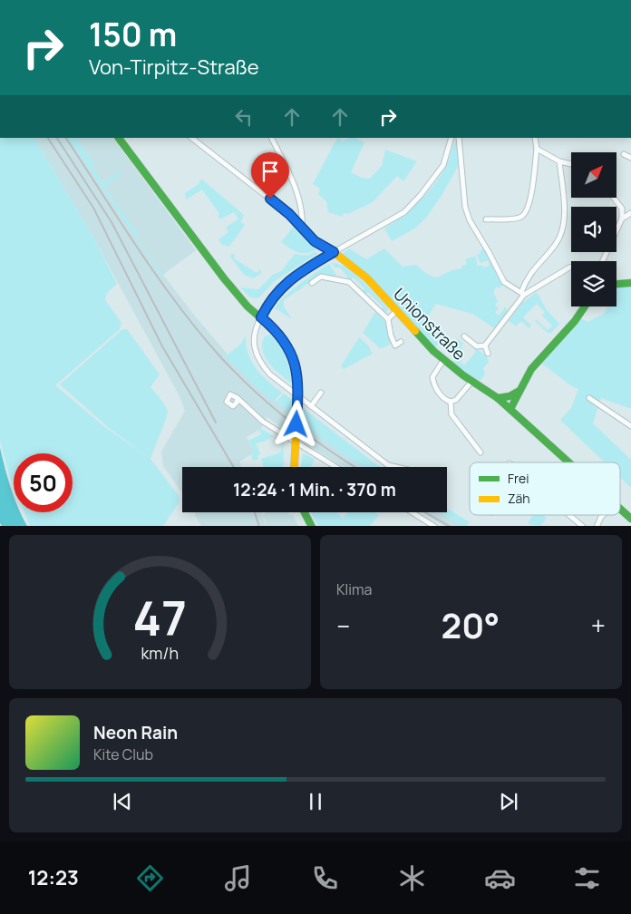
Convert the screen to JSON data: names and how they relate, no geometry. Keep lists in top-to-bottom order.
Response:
{
  "streets": {
    "main road": ["Unionstraße"]
  },
  "legend": ["Frei", "Zäh"],
  "north": "top right",
  "page": {
    "turn": ["150 m", "Von-Tirpitz-Straße"],
    "limit": "50",
    "trip": "12:24 · 1 Min. · 370 m",
    "tile": "Klima",
    "heat": ["−", "20°", "+"],
    "song": ["Neon Rain", "Kite Club"],
    "tabs": "12:23",
    "gauge": ["47", "km/h"]
  }
}
